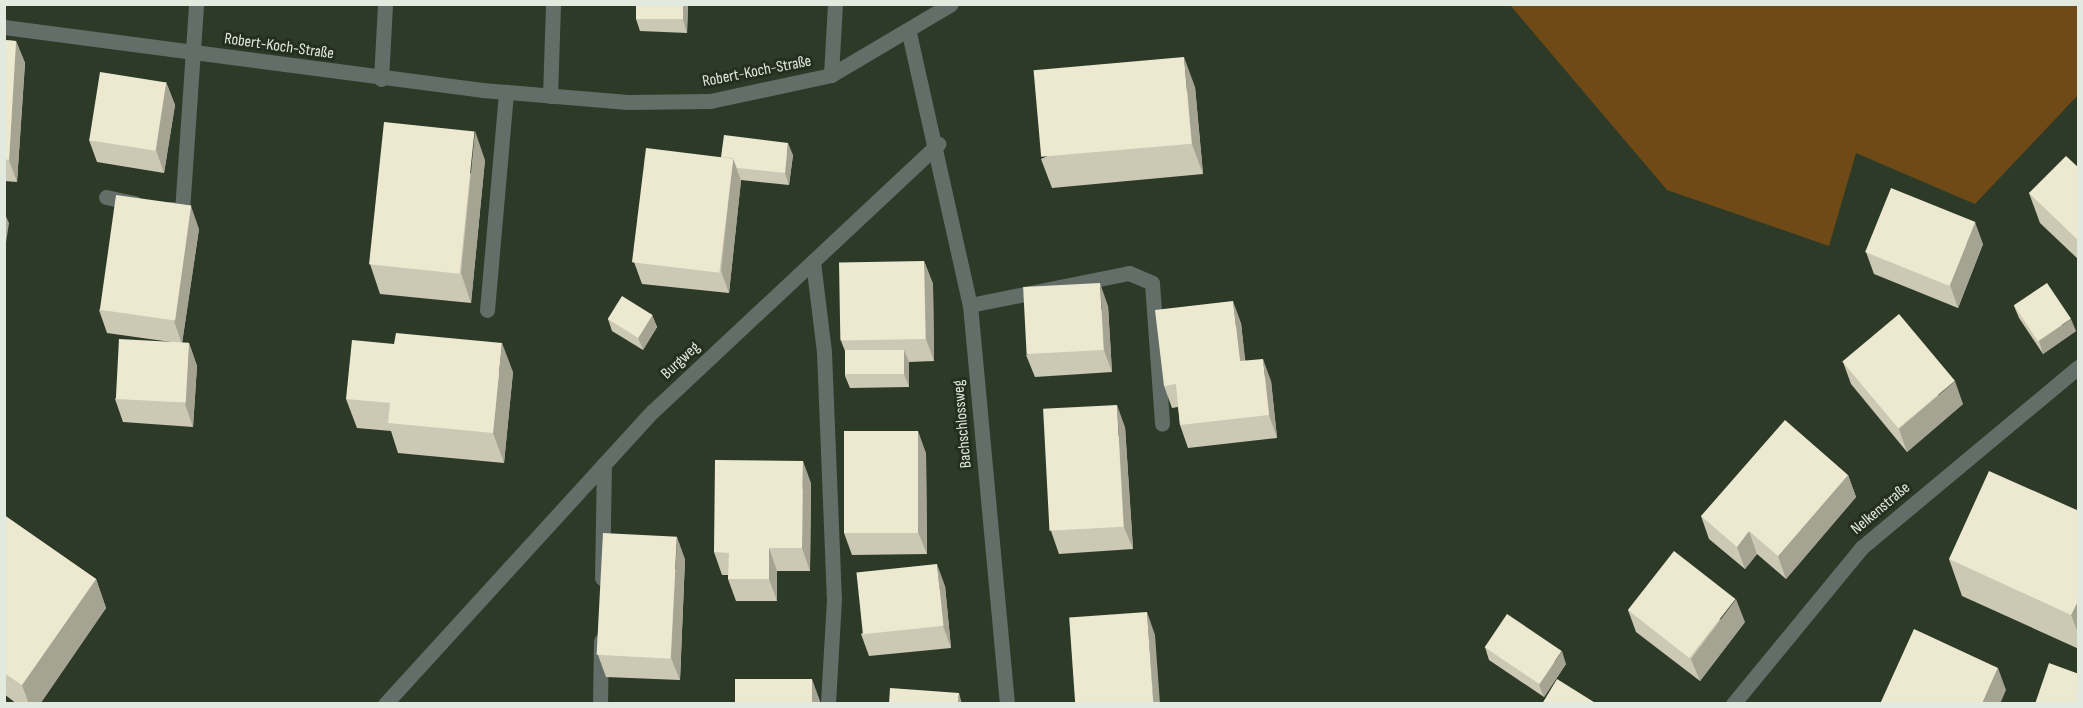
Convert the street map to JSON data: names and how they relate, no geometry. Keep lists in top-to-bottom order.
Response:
{
  "streets": {
    "street": [
      "Robert-Koch-Straße",
      "Burgweg",
      "Bachschlossweg",
      "Nelkenstraße"
    ]
  },
  "crossings": [
    ["Burgweg", "Bachschlossweg"]
  ]
}
